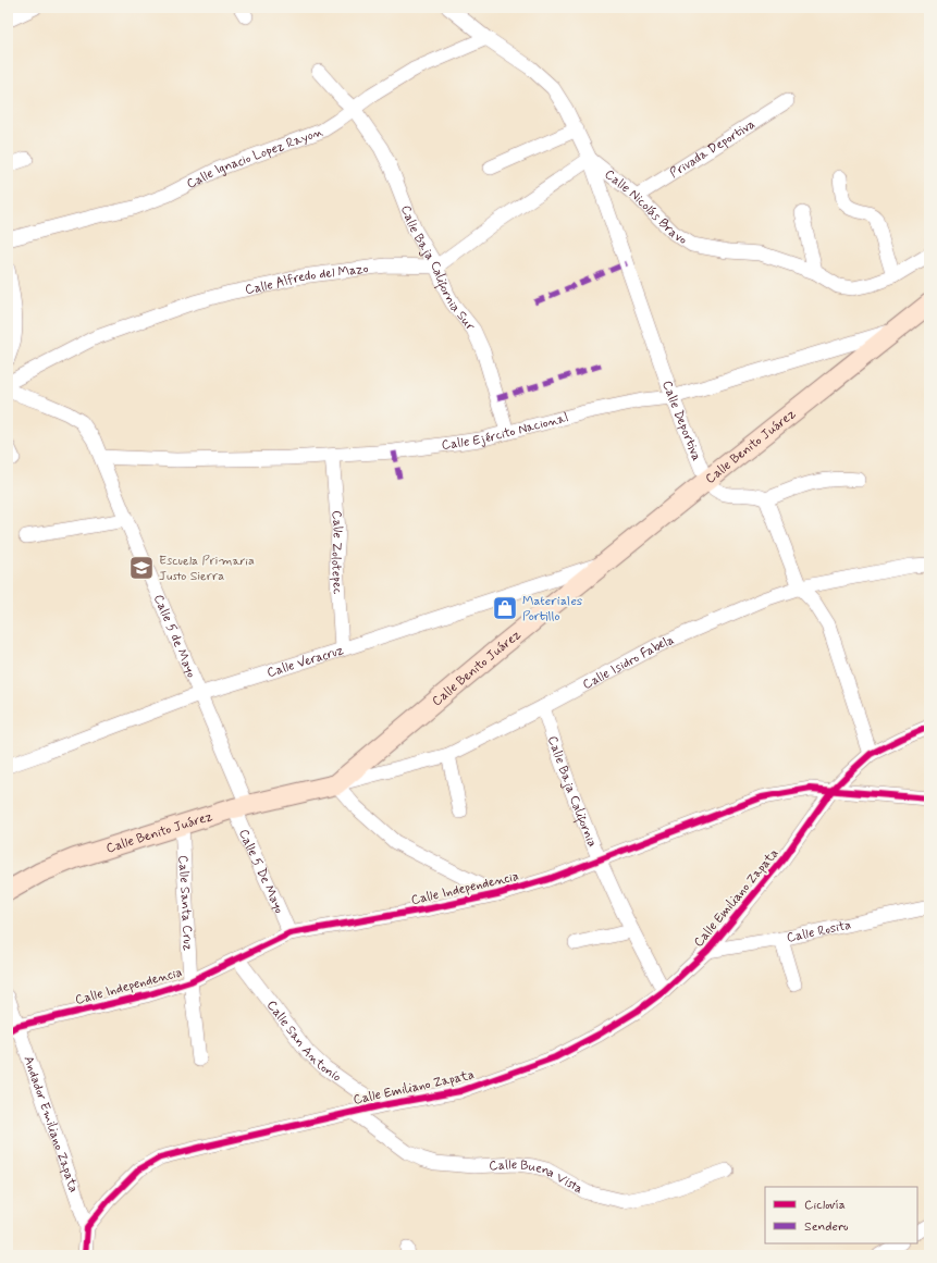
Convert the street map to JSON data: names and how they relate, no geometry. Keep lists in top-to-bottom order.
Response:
{
  "streets": {
    "main road": ["Calle Benito Juárez"],
    "street": [
      "Privada Deportiva",
      "Calle Ignacio Lopez Rayon",
      "Calle Nicolás Bravo",
      "Calle Baja California Sur",
      "Calle Alfredo del Mazo",
      "Calle Deportiva",
      "Calle Ejército Nacional",
      "Calle Zolotepec",
      "Calle 5 de Mayo",
      "Calle Veracruz",
      "Calle Isidro Fabela",
      "Calle Baja California",
      "Calle 5 De Mayo",
      "Calle Independencia",
      "Calle Emiliano Zapata",
      "Calle Santa Cruz",
      "Calle Rosita",
      "Calle San Antonio",
      "Andador Emiliano Zapata",
      "Calle Buena Vista"
    ]
  },
  "crossings": [
    ["Privada Deportiva", "Calle Nicolás Bravo"],
    ["Calle Ignacio Lopez Rayon", "Calle Nicolás Bravo"],
    ["Calle Ignacio Lopez Rayon", "Calle Baja California Sur"],
    ["Calle Nicolás Bravo", "Calle Deportiva"],
    ["Calle Baja California Sur", "Calle Alfredo del Mazo"],
    ["Calle Baja California Sur", "Calle Ejército Nacional"],
    ["Calle Deportiva", "Calle Ejército Nacional"],
    ["Calle Deportiva", "Calle Benito Juárez"],
    ["Calle Ejército Nacional", "Calle Benito Juárez"],
    ["Calle Ejército Nacional", "Calle Zolotepec"],
    ["Calle Ejército Nacional", "Calle 5 de Mayo"],
    ["Calle Benito Juárez", "Calle 5 de Mayo"],
    ["Calle Benito Juárez", "Calle Veracruz"],
    ["Calle Benito Juárez", "Calle Isidro Fabela"],
    ["Calle Benito Juárez", "Calle 5 De Mayo"],
    ["Calle Benito Juárez", "Calle Santa Cruz"],
    ["Calle Zolotepec", "Calle Veracruz"],
    ["Calle 5 de Mayo", "Calle Veracruz"],
    ["Calle 5 de Mayo", "Calle 5 De Mayo"],
    ["Calle Isidro Fabela", "Calle Baja California"],
    ["Calle Baja California", "Calle Independencia"],
    ["Calle Baja California", "Calle Emiliano Zapata"],
    ["Calle 5 De Mayo", "Calle Independencia"],
    ["Calle Independencia", "Calle Emiliano Zapata"],
    ["Calle Independencia", "Calle Santa Cruz"],
    ["Calle Independencia", "Calle San Antonio"],
    ["Calle Independencia", "Andador Emiliano Zapata"],
    ["Calle Emiliano Zapata", "Calle Rosita"],
    ["Calle Emiliano Zapata", "Calle San Antonio"],
    ["Calle Emiliano Zapata", "Andador Emiliano Zapata"],
    ["Calle Emiliano Zapata", "Calle Buena Vista"]
  ],
  "places": {
    "school or university": ["Escuela Primaria Justo Sierra"],
    "shop": ["Materiales Portillo"]
  },
  "legend": ["Ciclovía", "Sendero"]
}
